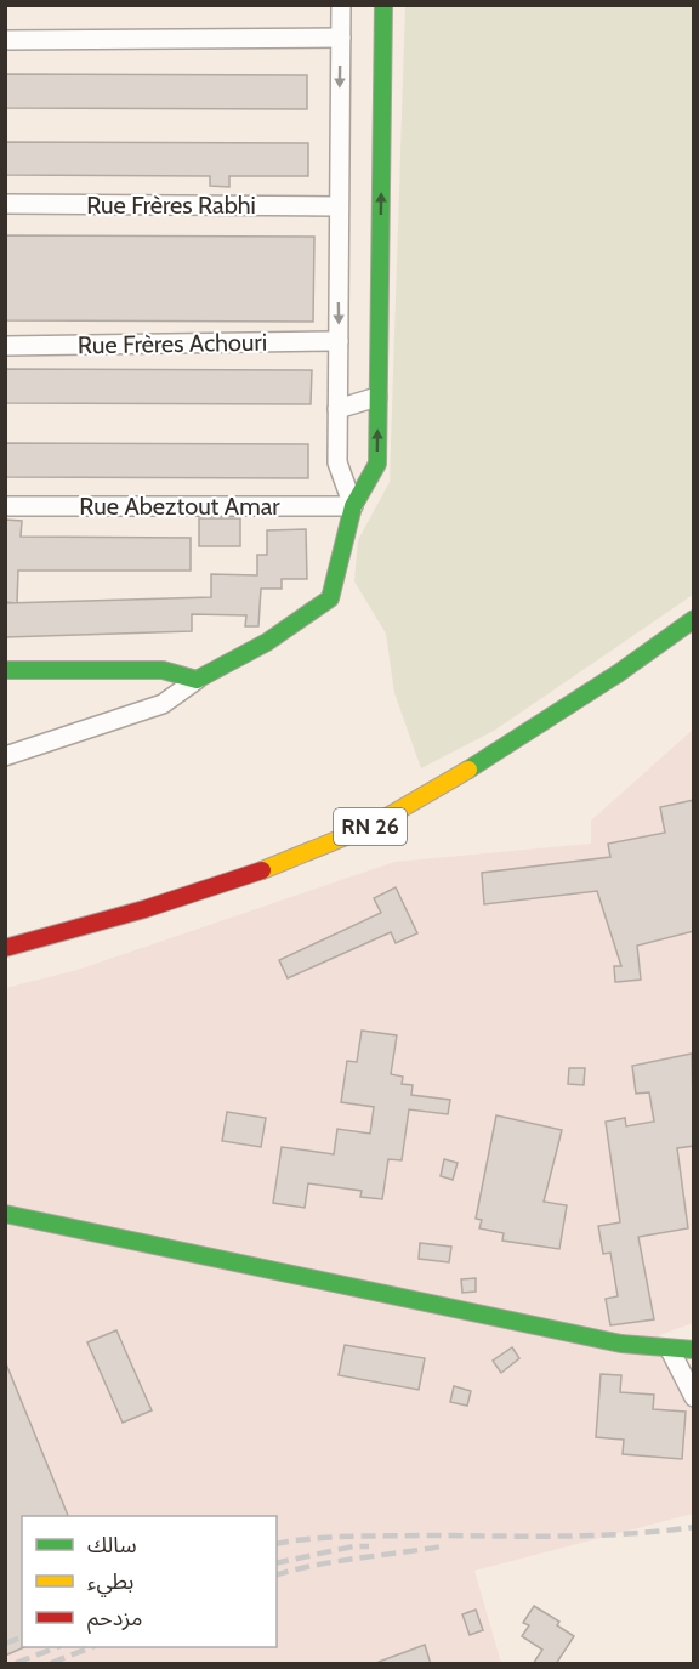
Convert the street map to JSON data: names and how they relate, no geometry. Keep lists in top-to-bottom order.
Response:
{
  "streets": {
    "main road": ["RN 26"],
    "street": ["Rue Frères Rabhi", "Rue Frères Achouri", "Rue Abeztout Amar"]
  },
  "legend": ["سالك", "بطيء", "مزدحم"]
}
